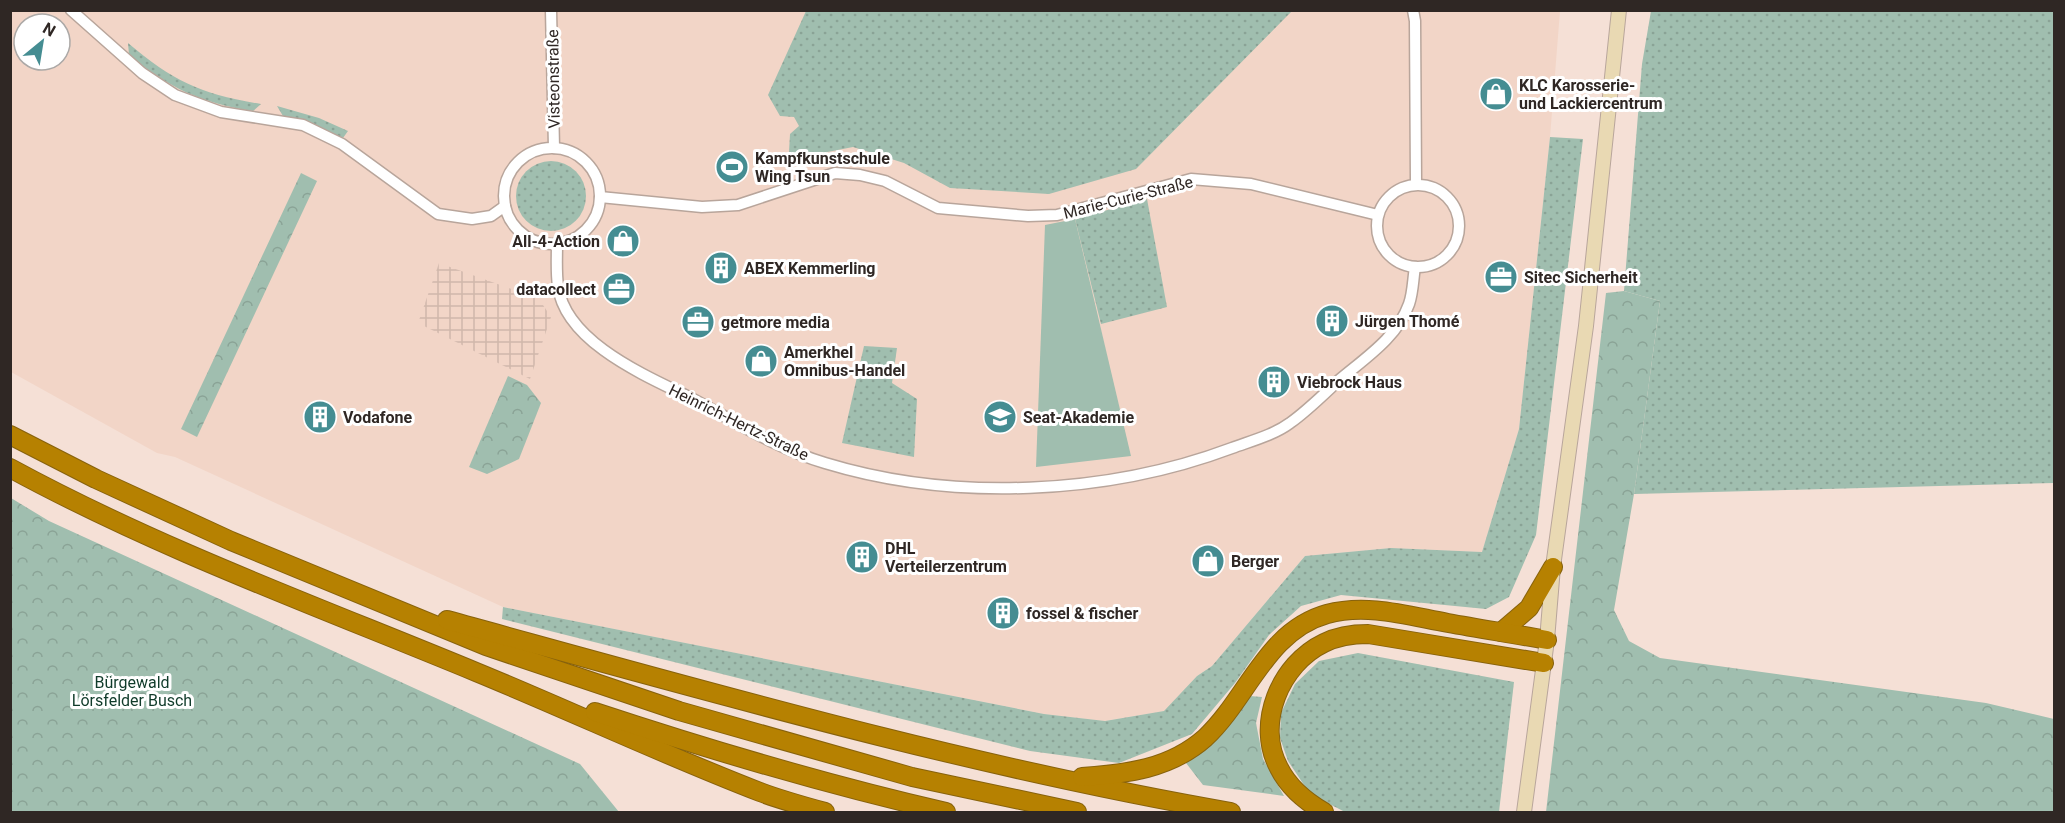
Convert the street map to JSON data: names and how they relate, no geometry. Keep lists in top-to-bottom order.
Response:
{
  "streets": {
    "street": ["Visteonstraße", "Marie-Curie-Straße", "Heinrich-Hertz-Straße"]
  },
  "crossings": [
    ["Visteonstraße", "Marie-Curie-Straße"],
    ["Visteonstraße", "Heinrich-Hertz-Straße"],
    ["Marie-Curie-Straße", "Heinrich-Hertz-Straße"]
  ],
  "parks": ["Bürgewald Lörsfelder Busch"],
  "places": {
    "shop": [
      "KLC Karosserie- und Lackiercentrum",
      "All-4-Action",
      "Amerkhel Omnibus-Handel",
      "Berger"
    ],
    "sports": ["Kampfkunstschule Wing Tsun"],
    "building": [
      "ABEX Kemmerling",
      "Jürgen Thomé",
      "Viebrock Haus",
      "Vodafone",
      "DHL Verteilerzentrum",
      "fossel & fischer"
    ],
    "office": ["Sitec Sicherheit", "datacollect", "getmore media"],
    "school or university": ["Seat-Akademie"]
  },
  "north": "top right"
}
